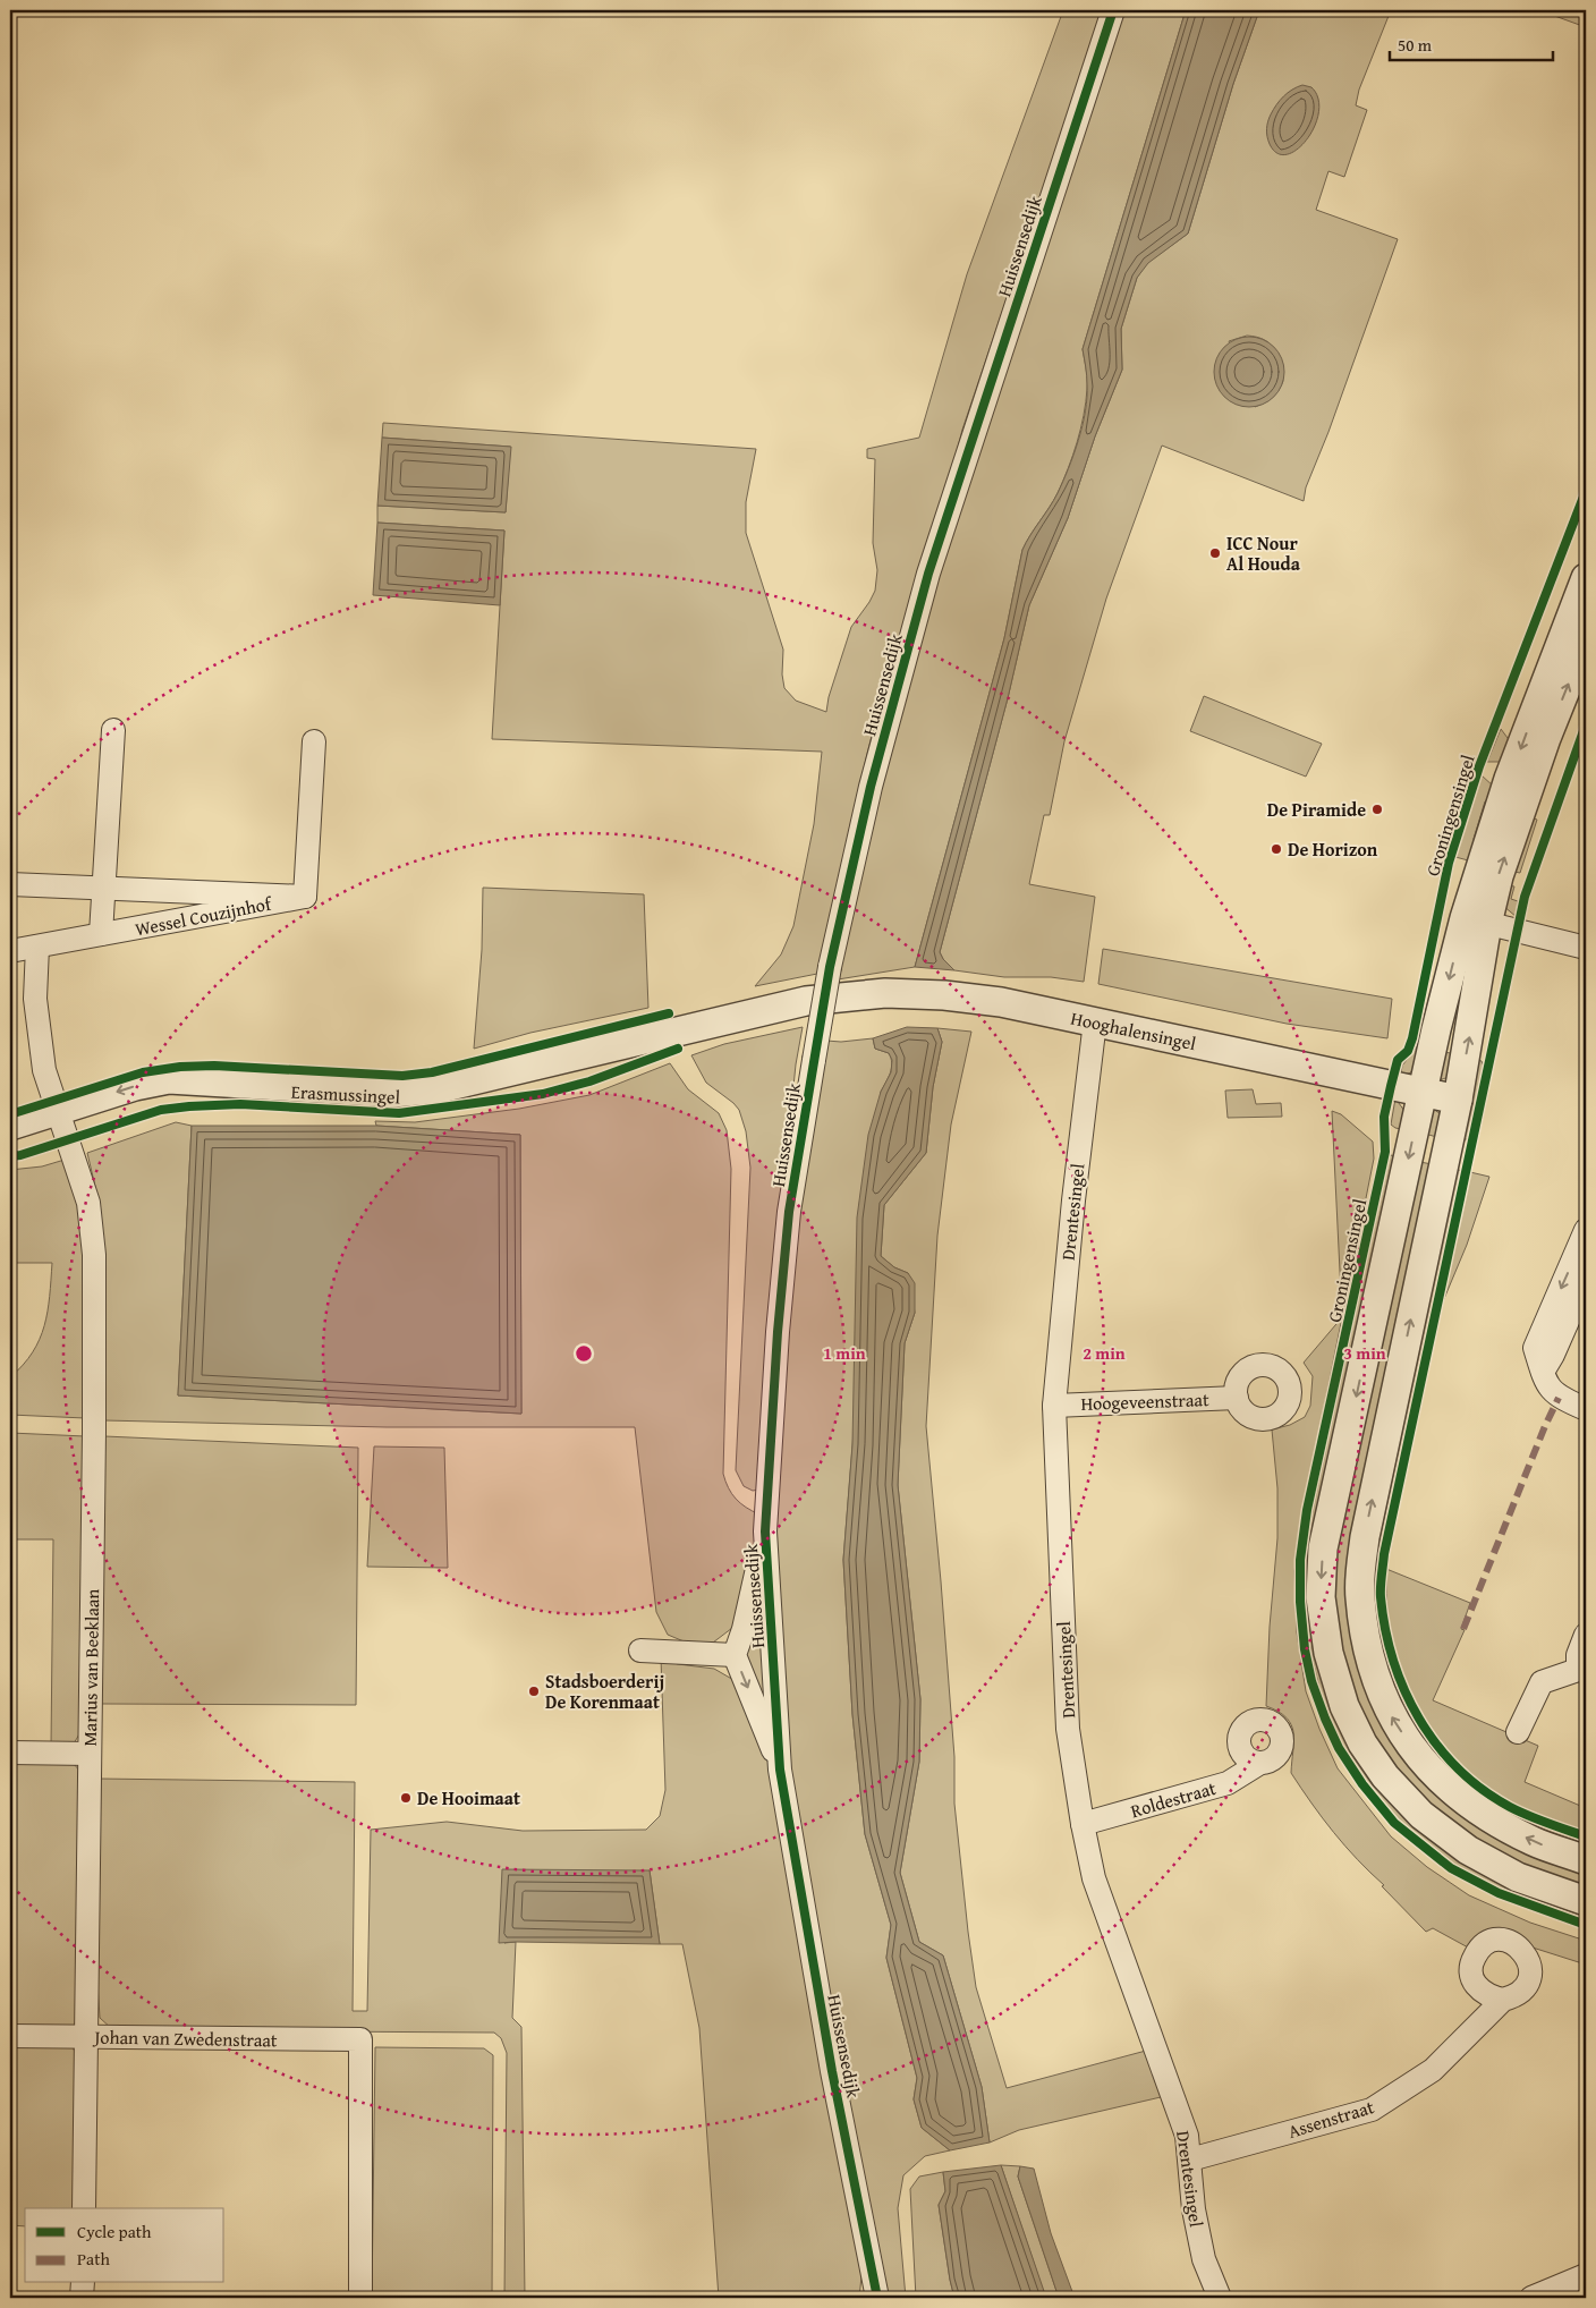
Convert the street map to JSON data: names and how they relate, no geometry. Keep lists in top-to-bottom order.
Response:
{
  "streets": {
    "street": [
      "Huissensedijk",
      "Groningensingel",
      "Wessel Couzijnhof",
      "Hooghalensingel",
      "Erasmussingel",
      "Drentesingel",
      "Hoogeveenstraat",
      "Marius van Beeklaan",
      "Roldestraat",
      "Johan van Zwedenstraat",
      "Assenstraat"
    ]
  },
  "crossings": [
    ["Groningensingel", "Hooghalensingel"],
    ["Hooghalensingel", "Erasmussingel"],
    ["Hooghalensingel", "Drentesingel"],
    ["Erasmussingel", "Marius van Beeklaan"],
    ["Drentesingel", "Hoogeveenstraat"],
    ["Drentesingel", "Roldestraat"],
    ["Drentesingel", "Assenstraat"],
    ["Marius van Beeklaan", "Johan van Zwedenstraat"]
  ],
  "places": [
    "ICC Nour Al Houda",
    "De Piramide",
    "De Horizon",
    "Stadsboerderij De Korenmaat",
    "De Hooimaat"
  ],
  "legend": ["Cycle path", "Path"],
  "scale_bar": "50 m",
  "rings": ["1 min", "2 min", "3 min"]
}
